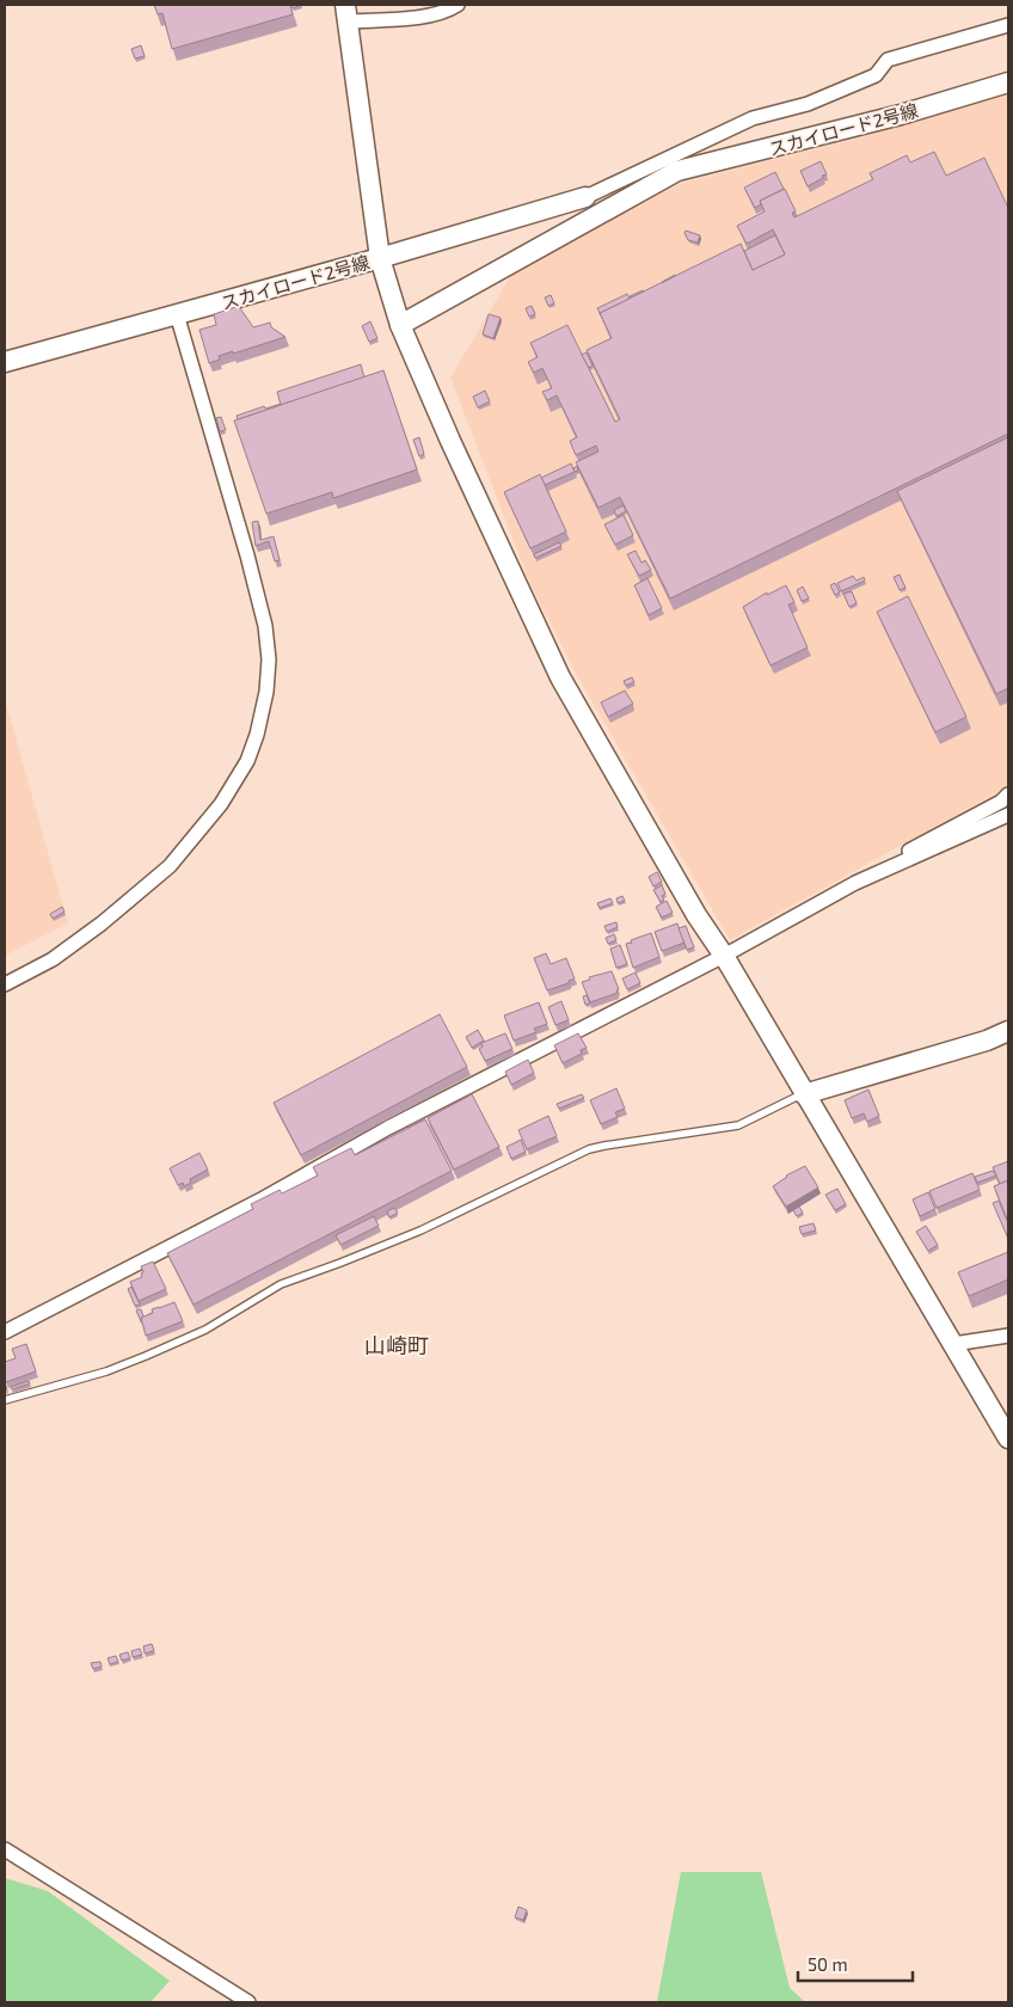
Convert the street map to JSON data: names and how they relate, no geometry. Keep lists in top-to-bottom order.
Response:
{
  "streets": {
    "street": ["スカイロード2号線"]
  },
  "districts": ["山崎町"],
  "scale_bar": "50 m"
}
